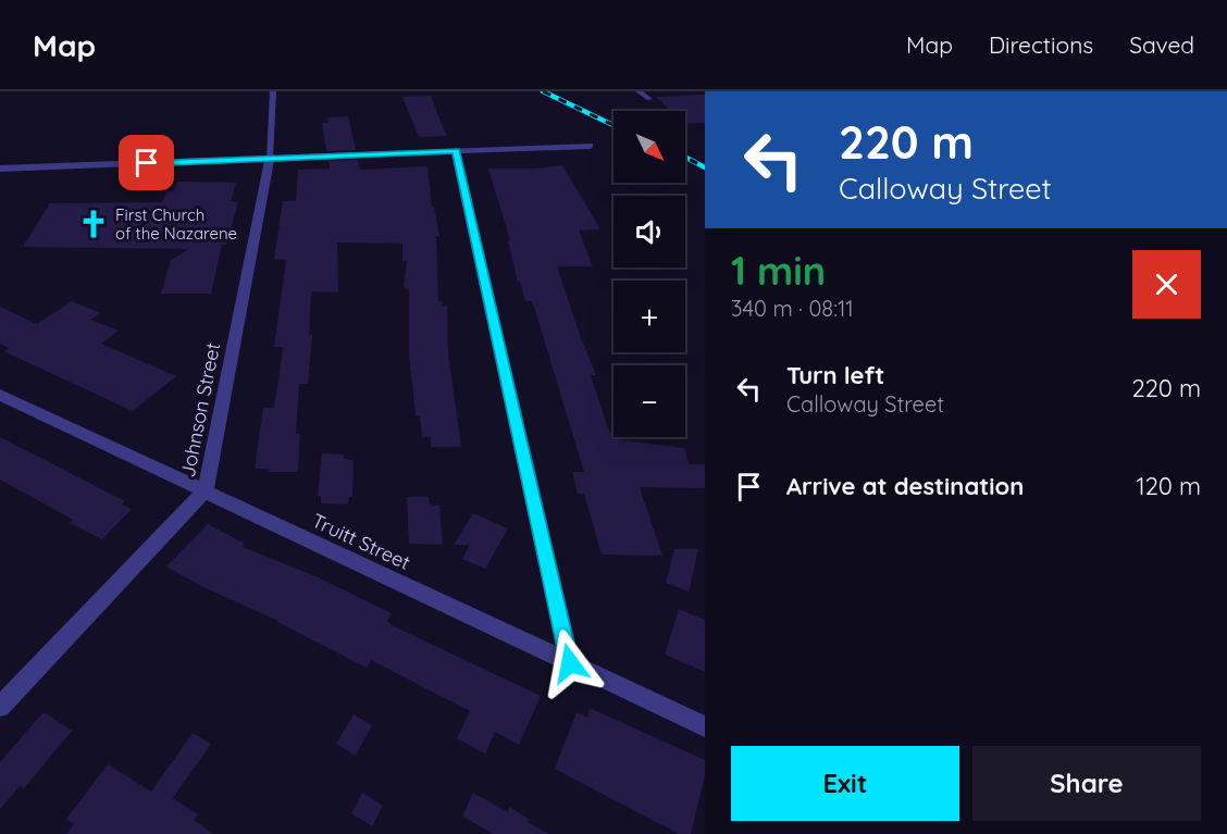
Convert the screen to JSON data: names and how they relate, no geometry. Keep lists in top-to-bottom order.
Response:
{
  "streets": {
    "street": ["Johnson Street", "Truitt Street"]
  },
  "crossings": [
    ["Johnson Street", "Truitt Street"]
  ],
  "places": {
    "church": ["First Church of the Nazarene"]
  },
  "north": "bottom right",
  "page": {
    "header": "Map",
    "nav": ["Map", "Directions", "Saved"],
    "turn": ["220 m", "Calloway Street"],
    "map_buttons": ["+", "−"],
    "heading": ["1 min", "340 m · 08:11"],
    "list": [
      {
        "name": "Turn left",
        "note": "Calloway Street",
        "value": "220 m"
      },
      {
        "name": "Arrive at destination",
        "value": "120 m"
      }
    ],
    "buttons": ["Exit", "Share"]
  }
}
